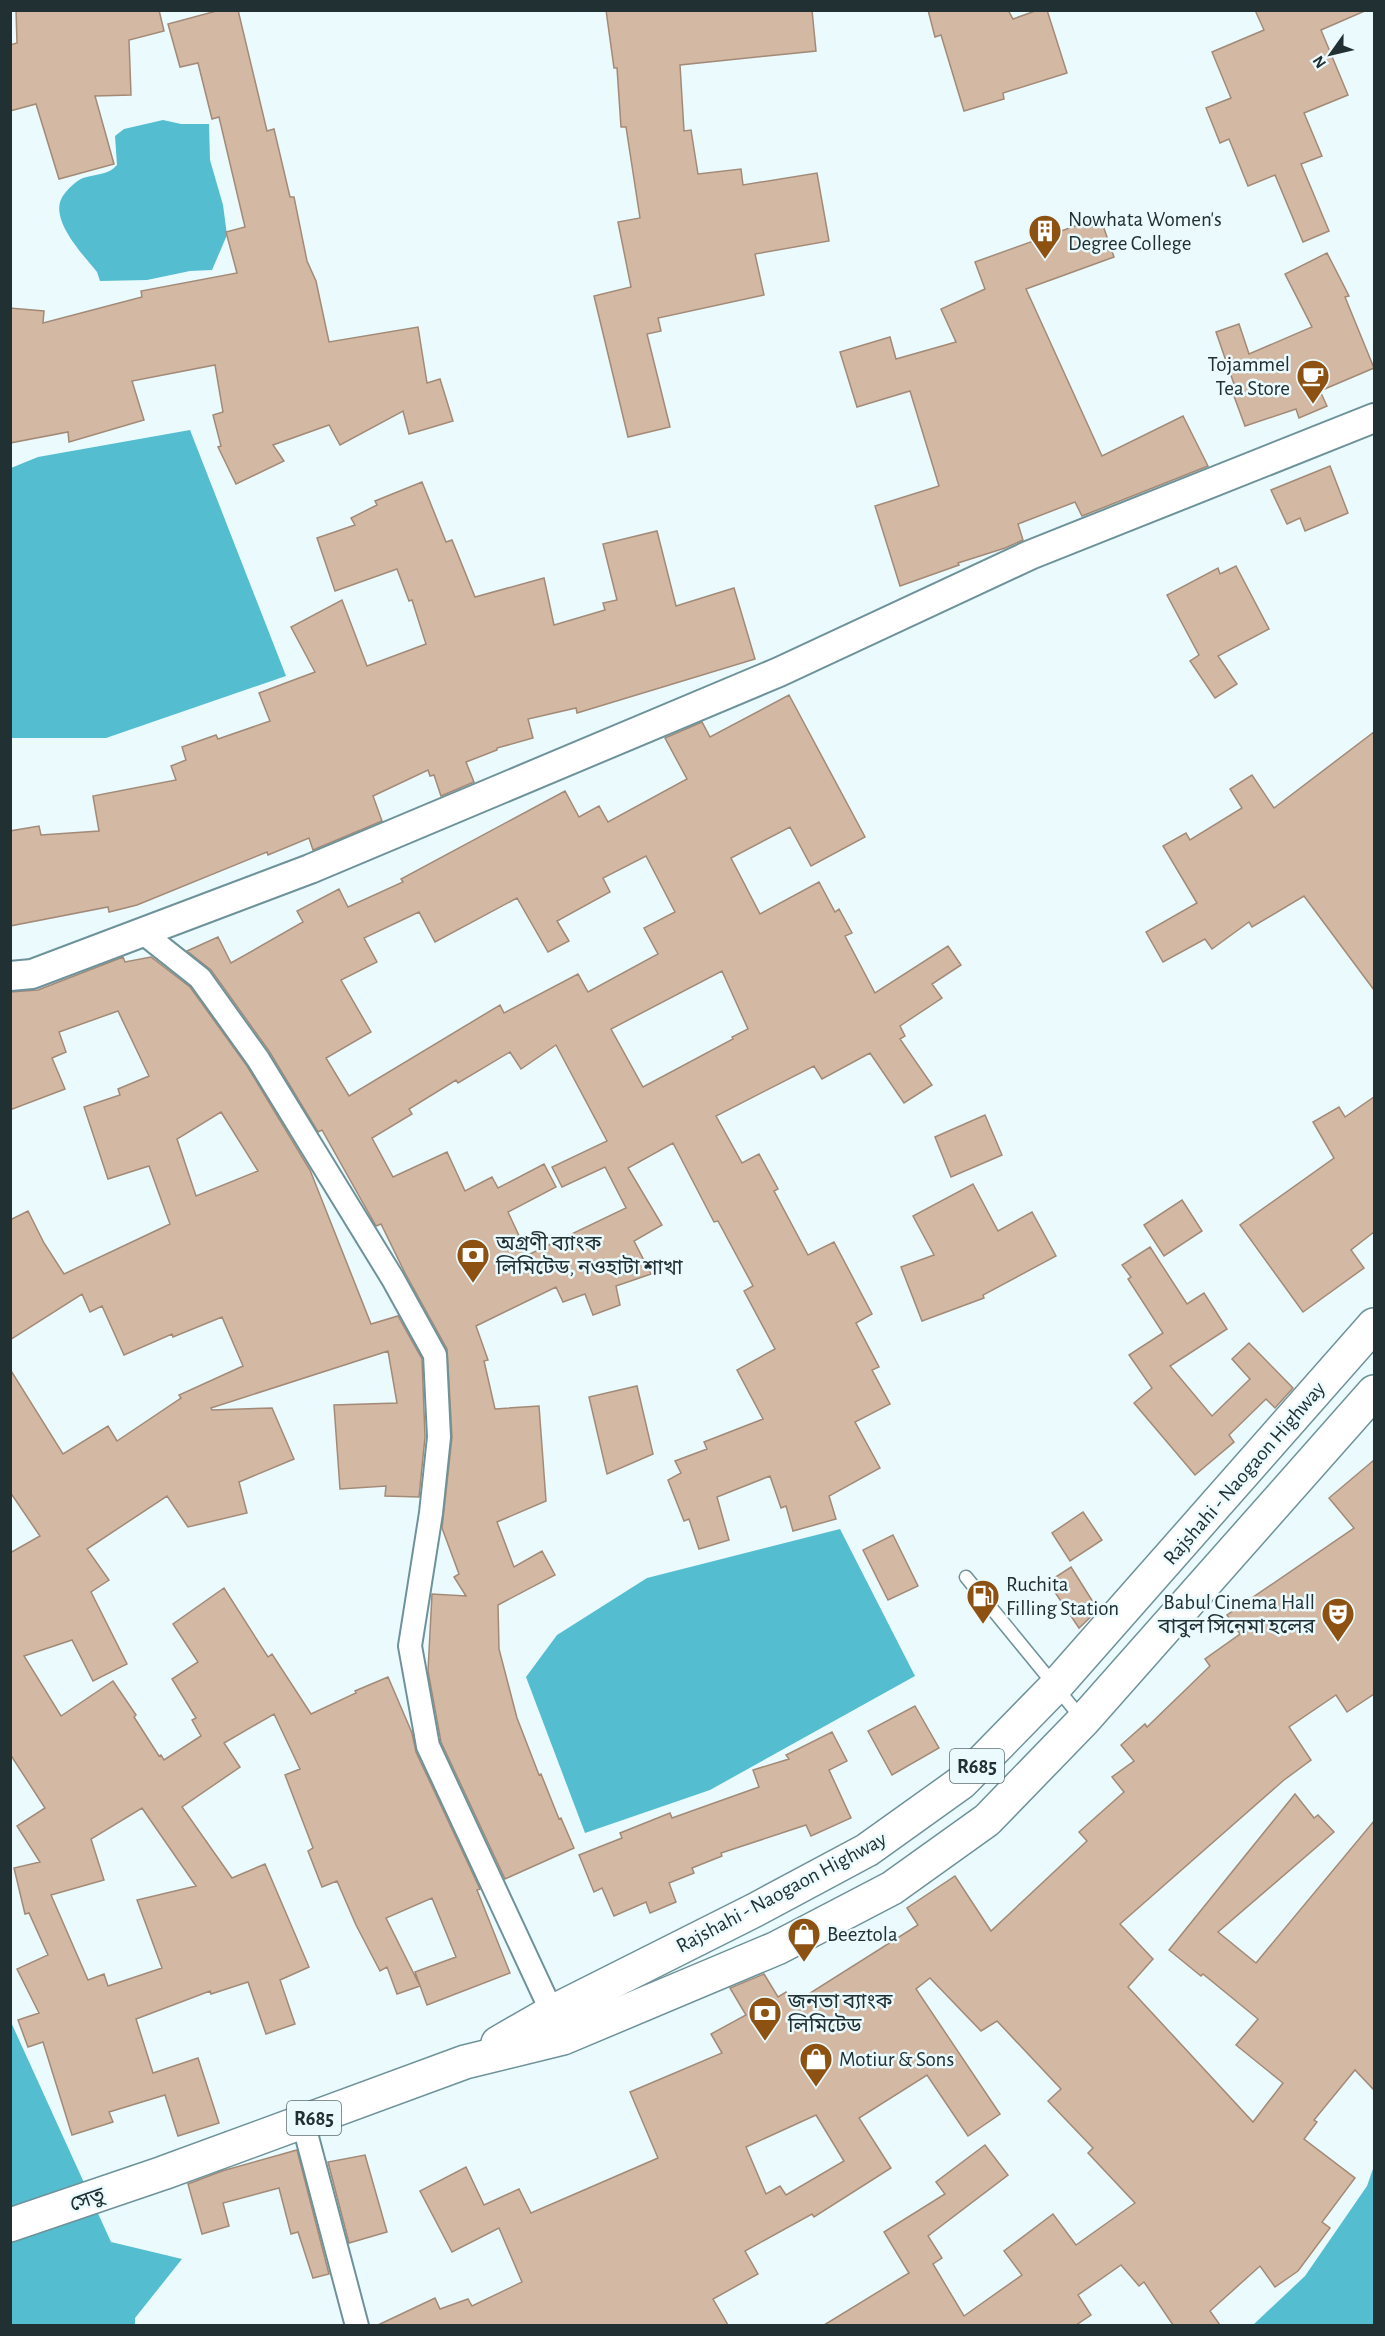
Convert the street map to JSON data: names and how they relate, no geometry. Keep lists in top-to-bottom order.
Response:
{
  "streets": {
    "main road": ["Rajshahi - Naogaon Highway", "R685", "সেতু"]
  },
  "crossings": [
    ["Rajshahi - Naogaon Highway", "সেতু"]
  ],
  "places": {
    "building": ["Nowhata Women's Degree College"],
    "cafe": ["Tojammel Tea Store"],
    "bank": ["অগ্রণী ব্যাংক লিমিটেড, নওহাটা শাখা", "জনতা ব্যাংক লিমিটেড"],
    "fuel station": ["Ruchita Filling Station"],
    "theatre": ["Babul Cinema Hall বাবুল সিনেমা হলের"],
    "shop": ["Beeztola", "Motiur & Sons"]
  },
  "north": "bottom left"
}
